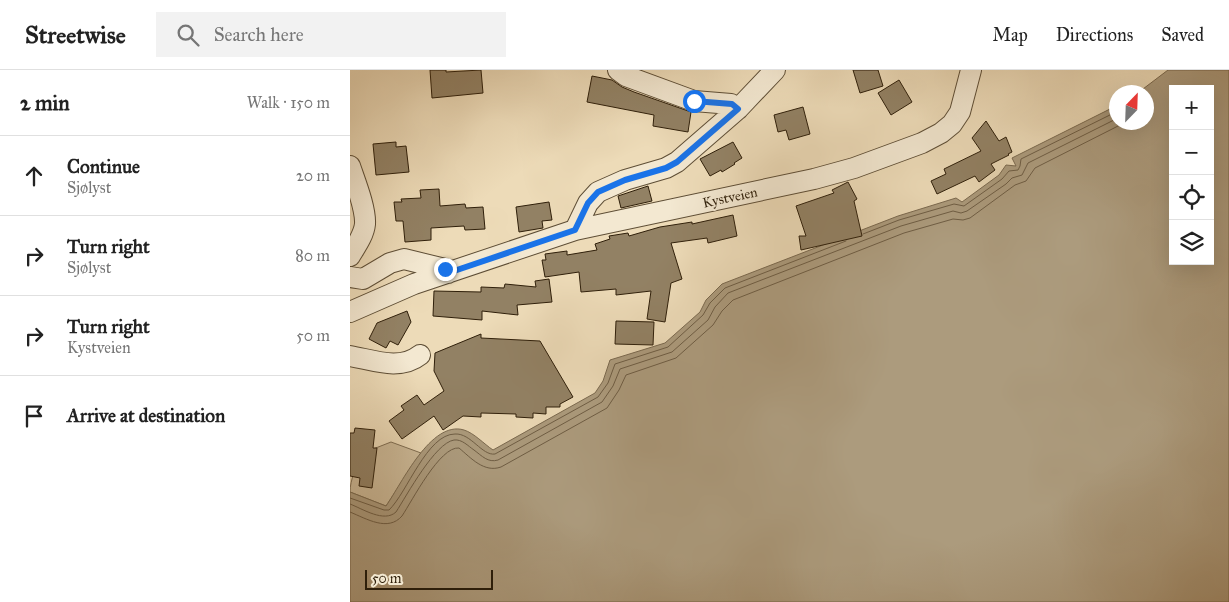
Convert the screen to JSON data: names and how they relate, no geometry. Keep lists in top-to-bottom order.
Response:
{
  "streets": {
    "street": ["Kystveien"]
  },
  "scale_bar": "50 m",
  "north": "top right",
  "page": {
    "header": "Streetwise",
    "search": "Search here",
    "nav": ["Map", "Directions", "Saved"],
    "heading": ["2 min", "Walk · 150 m"],
    "map_buttons": ["+", "−"],
    "list": [
      ["Continue", "Sjølyst", "20 m"],
      ["Turn right", "Sjølyst", "80 m"],
      ["Turn right", "Kystveien", "50 m"],
      "Arrive at destination"
    ],
    "scale": "50 m"
  }
}
